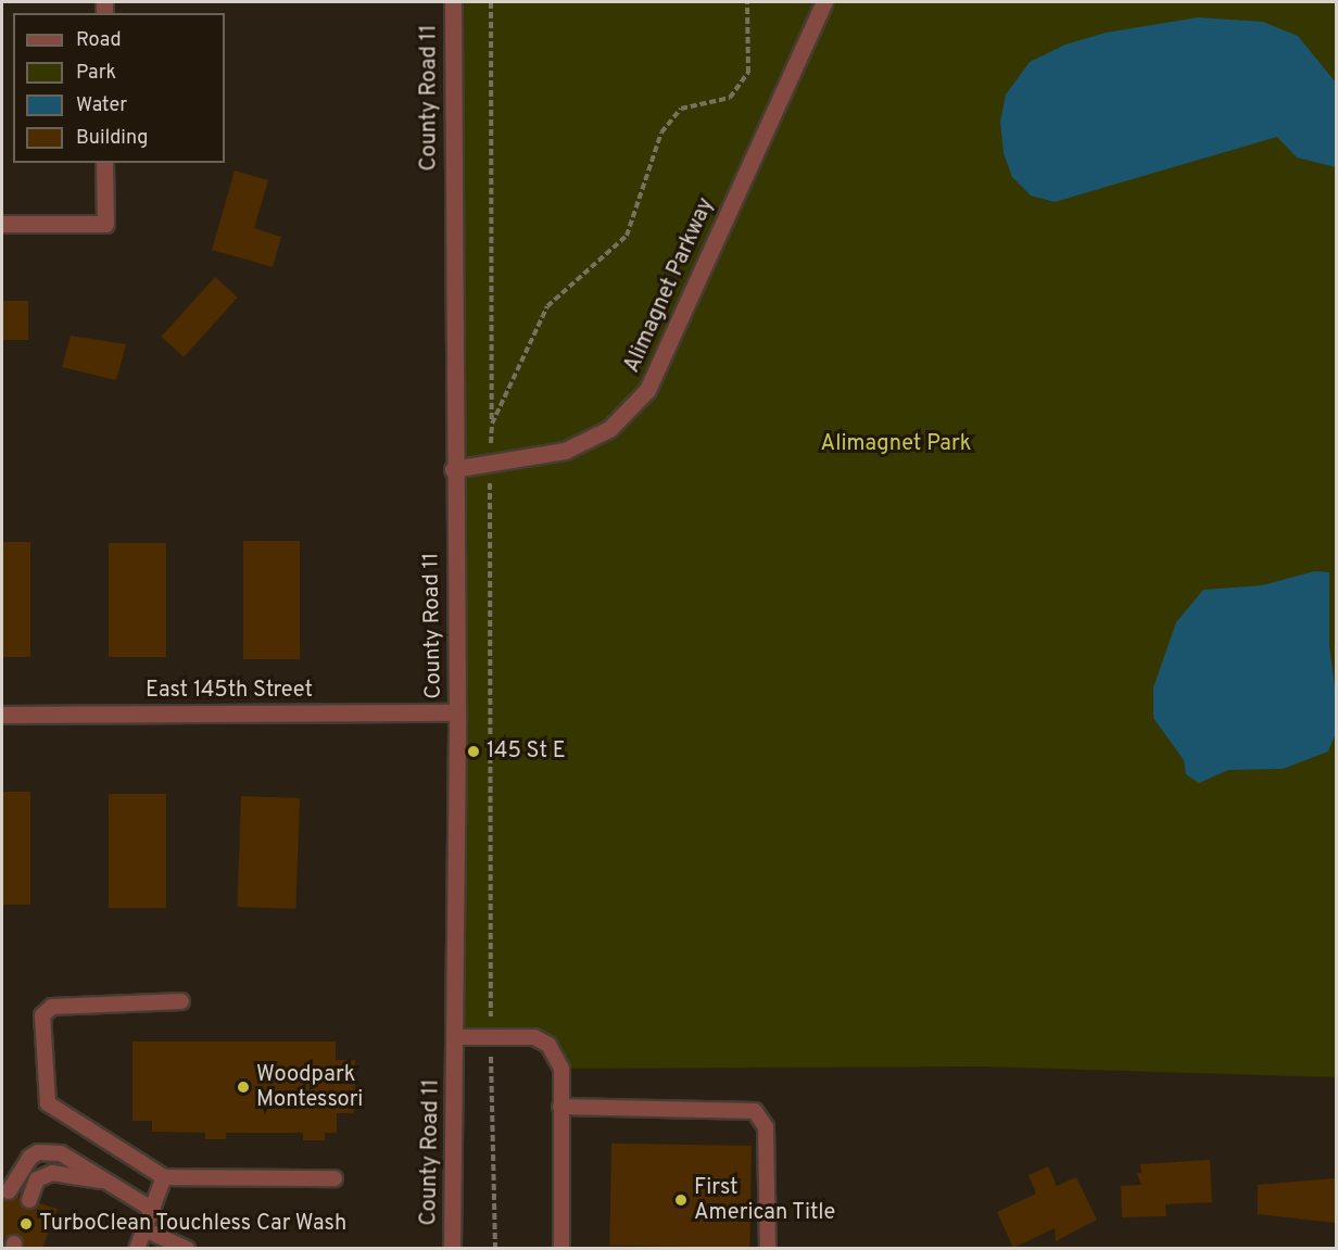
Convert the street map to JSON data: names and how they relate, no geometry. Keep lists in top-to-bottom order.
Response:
{
  "streets": {
    "street": ["County Road 11", "Alimagnet Parkway", "East 145th Street"]
  },
  "crossings": [
    ["County Road 11", "Alimagnet Parkway"],
    ["County Road 11", "East 145th Street"]
  ],
  "parks": ["Alimagnet Park"],
  "places": [
    "145 St E",
    "Woodpark Montessori",
    "First American Title",
    "TurboClean Touchless Car Wash"
  ],
  "legend": [
    "Road",
    "Park",
    "Water",
    "Building"
  ]
}
